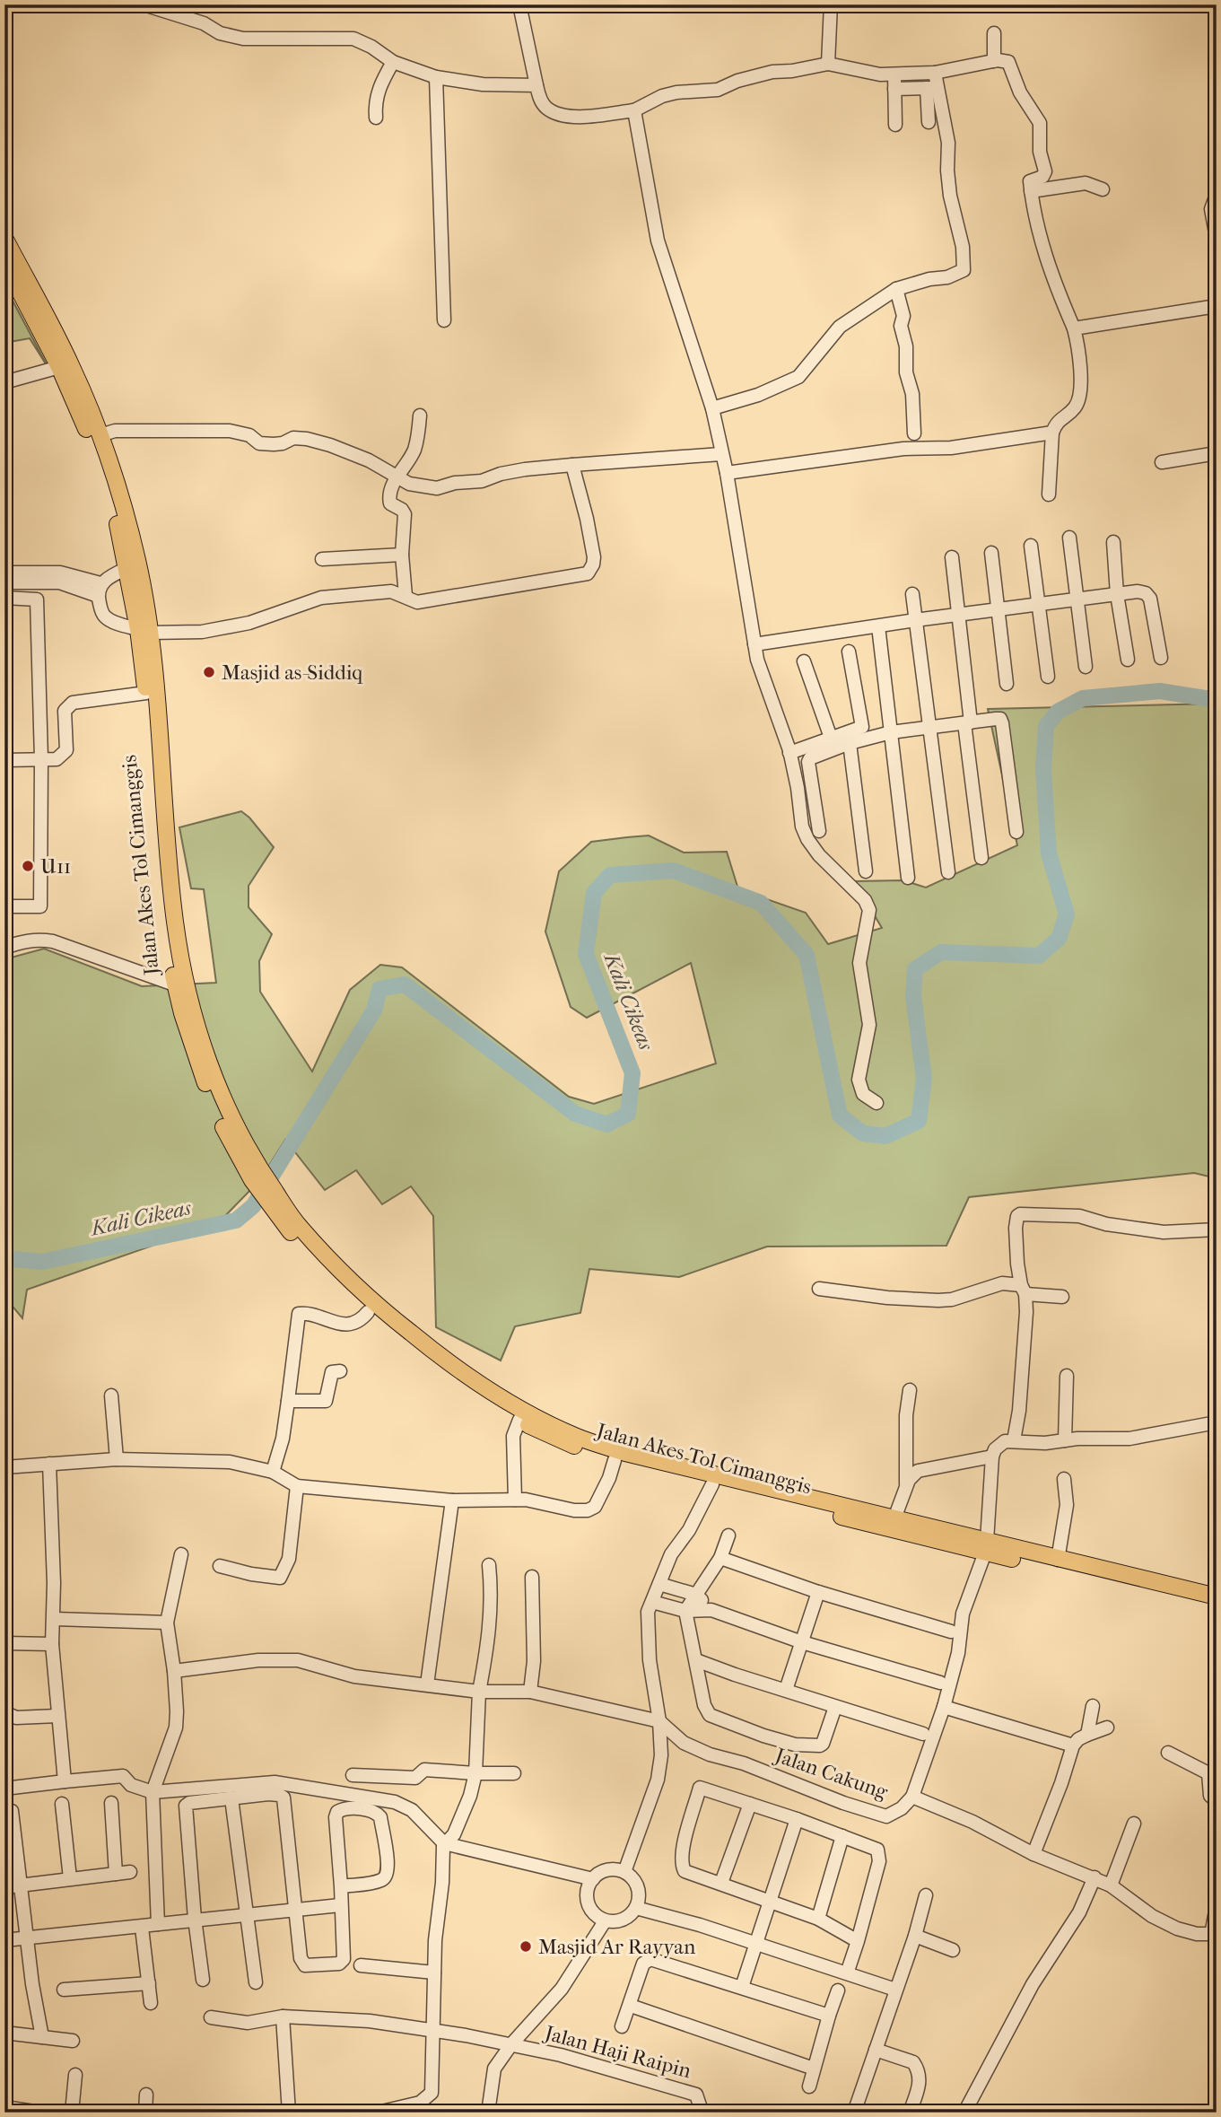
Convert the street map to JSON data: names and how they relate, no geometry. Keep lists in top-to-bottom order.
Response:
{
  "streets": {
    "main road": ["Jalan Akes Tol Cimanggis"],
    "street": ["Jalan Cakung", "Jalan Haji Raipin"]
  },
  "water": ["Kali Cikeas"],
  "places": ["Masjid as-Siddiq", "U11", "Masjid Ar Rayyan"]
}
